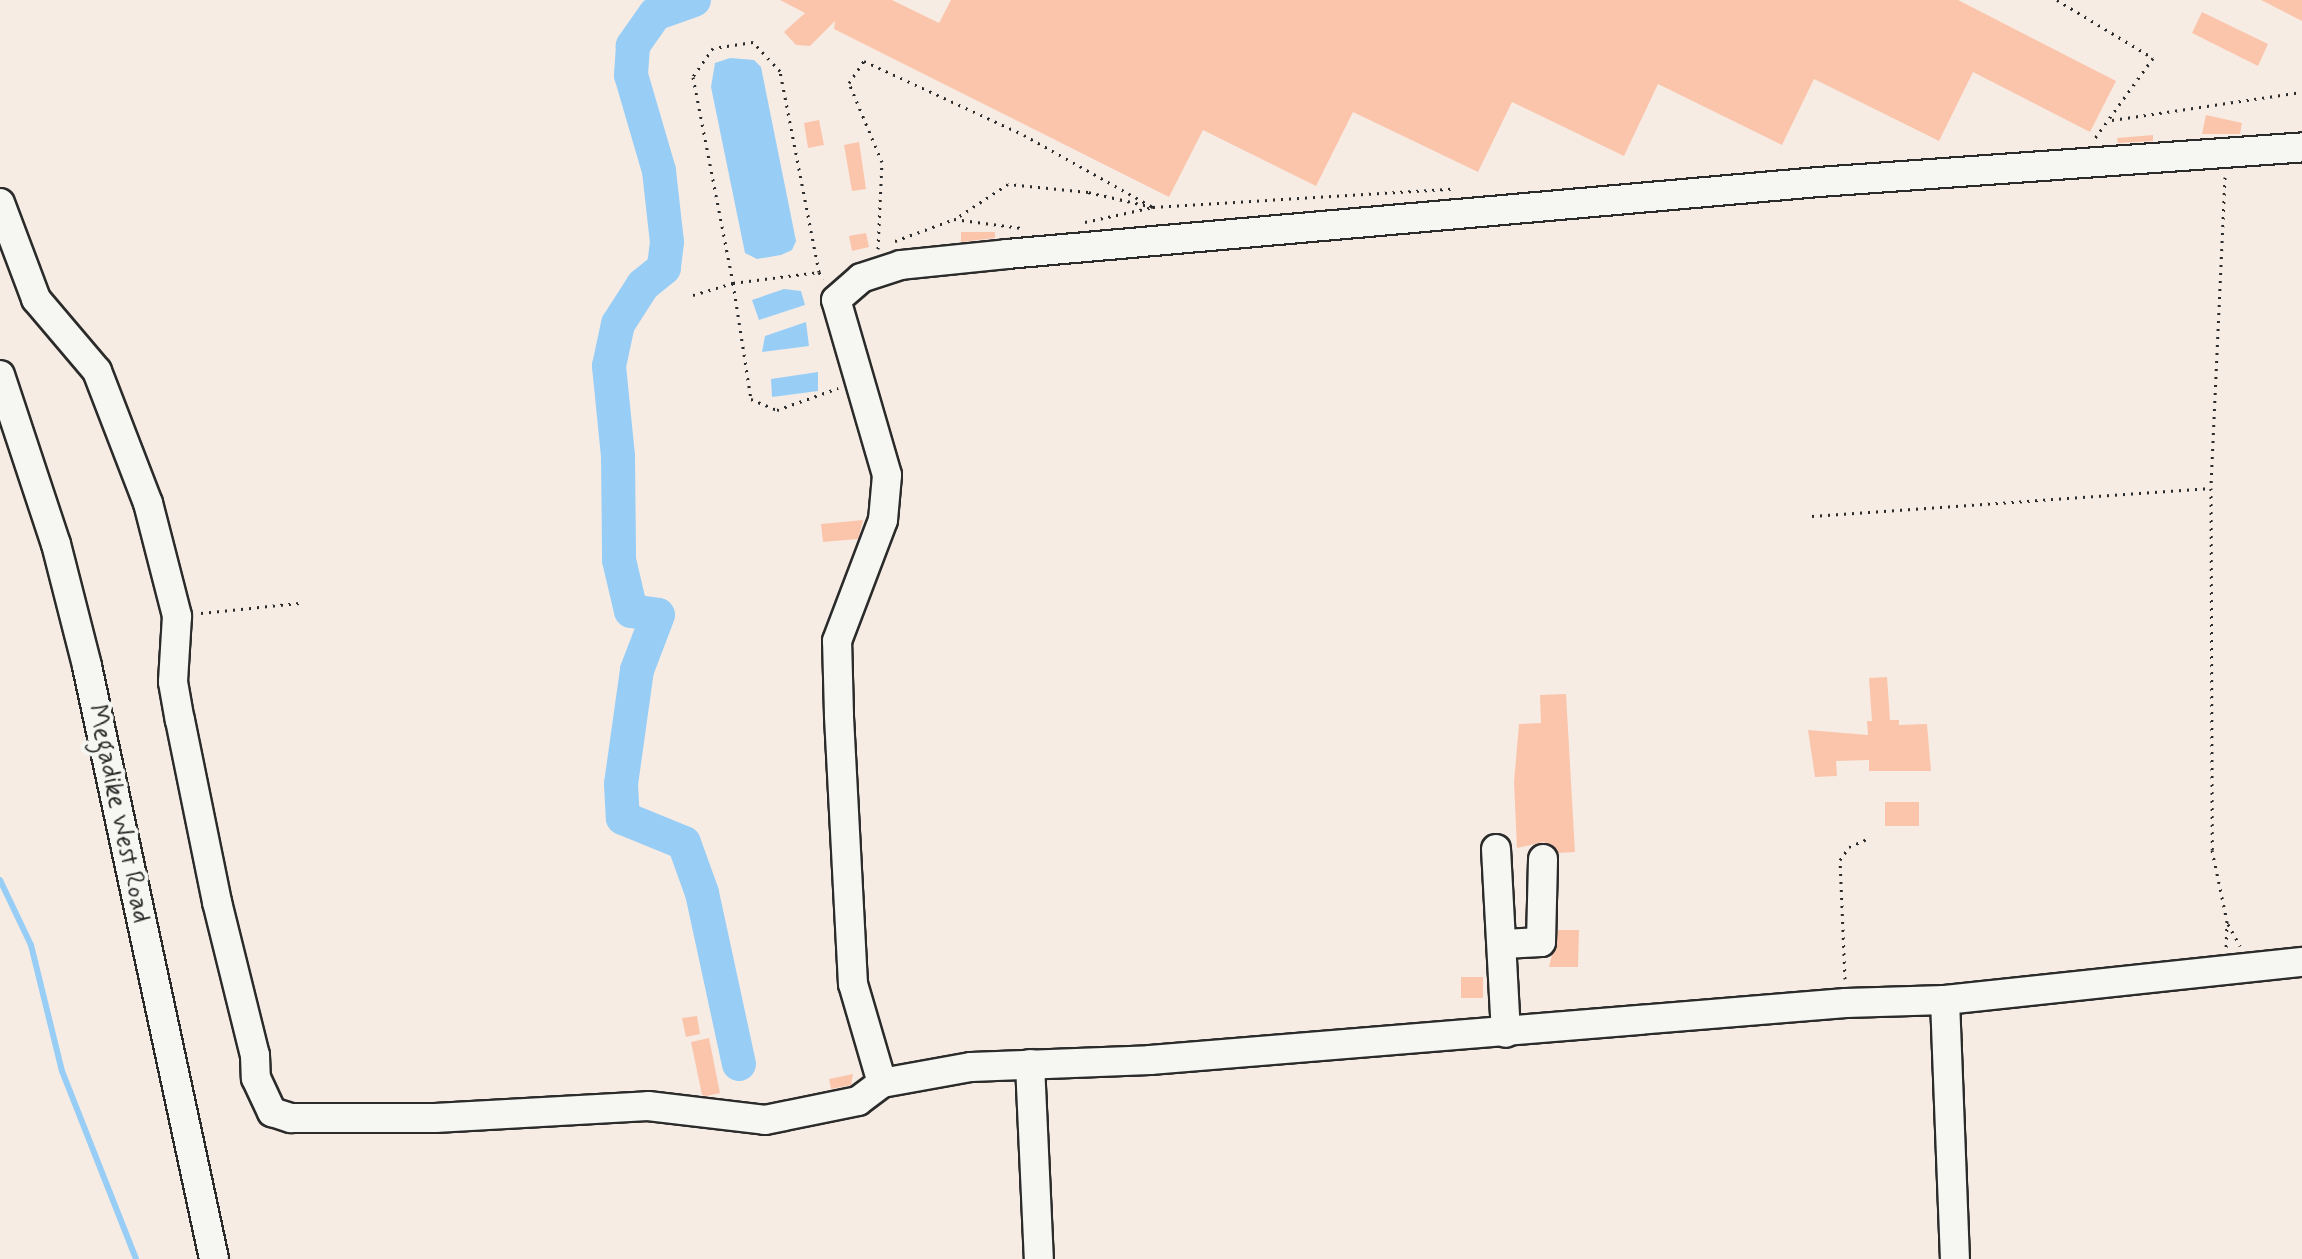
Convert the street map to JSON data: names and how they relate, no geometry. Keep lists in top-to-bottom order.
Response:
{
  "streets": {
    "street": ["Megadike West Road"]
  }
}
